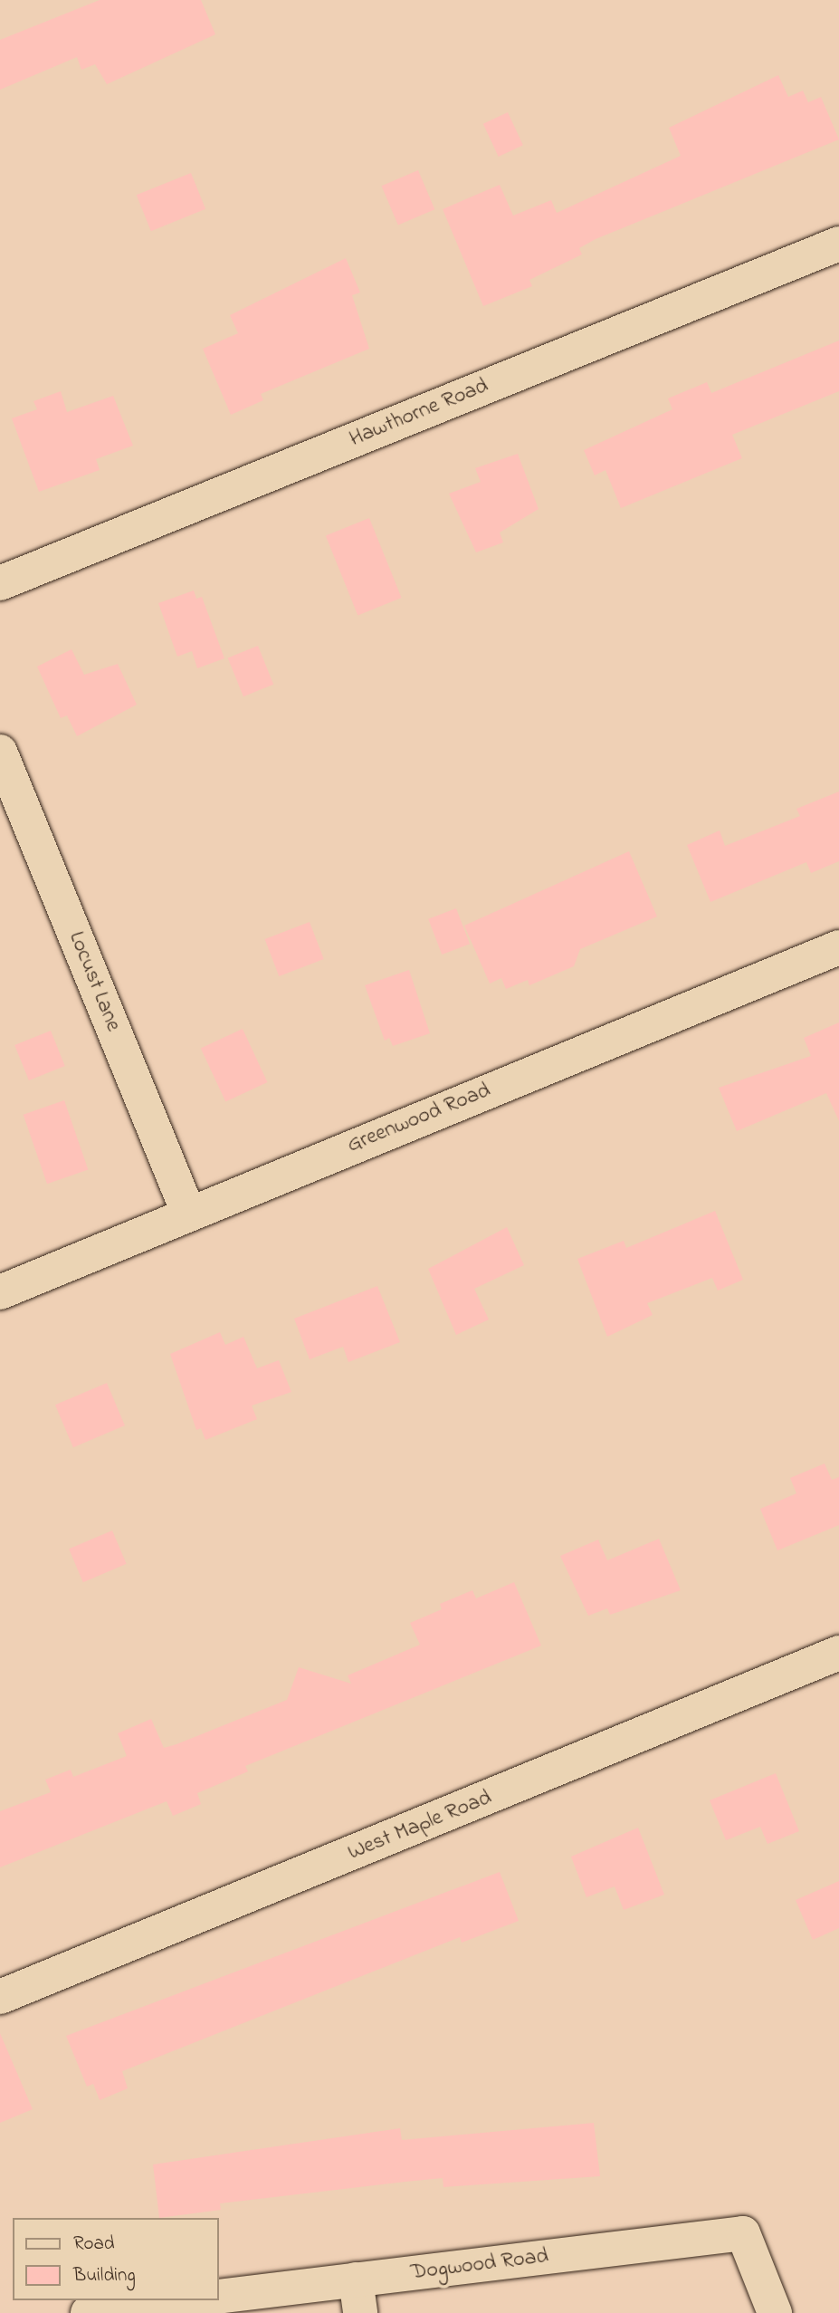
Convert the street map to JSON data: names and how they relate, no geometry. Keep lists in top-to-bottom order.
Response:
{
  "streets": {
    "street": [
      "Hawthorne Road",
      "Locust Lane",
      "Greenwood Road",
      "West Maple Road",
      "Dogwood Road"
    ]
  },
  "crossings": [
    ["Locust Lane", "Greenwood Road"]
  ],
  "legend": ["Road", "Building"]
}
